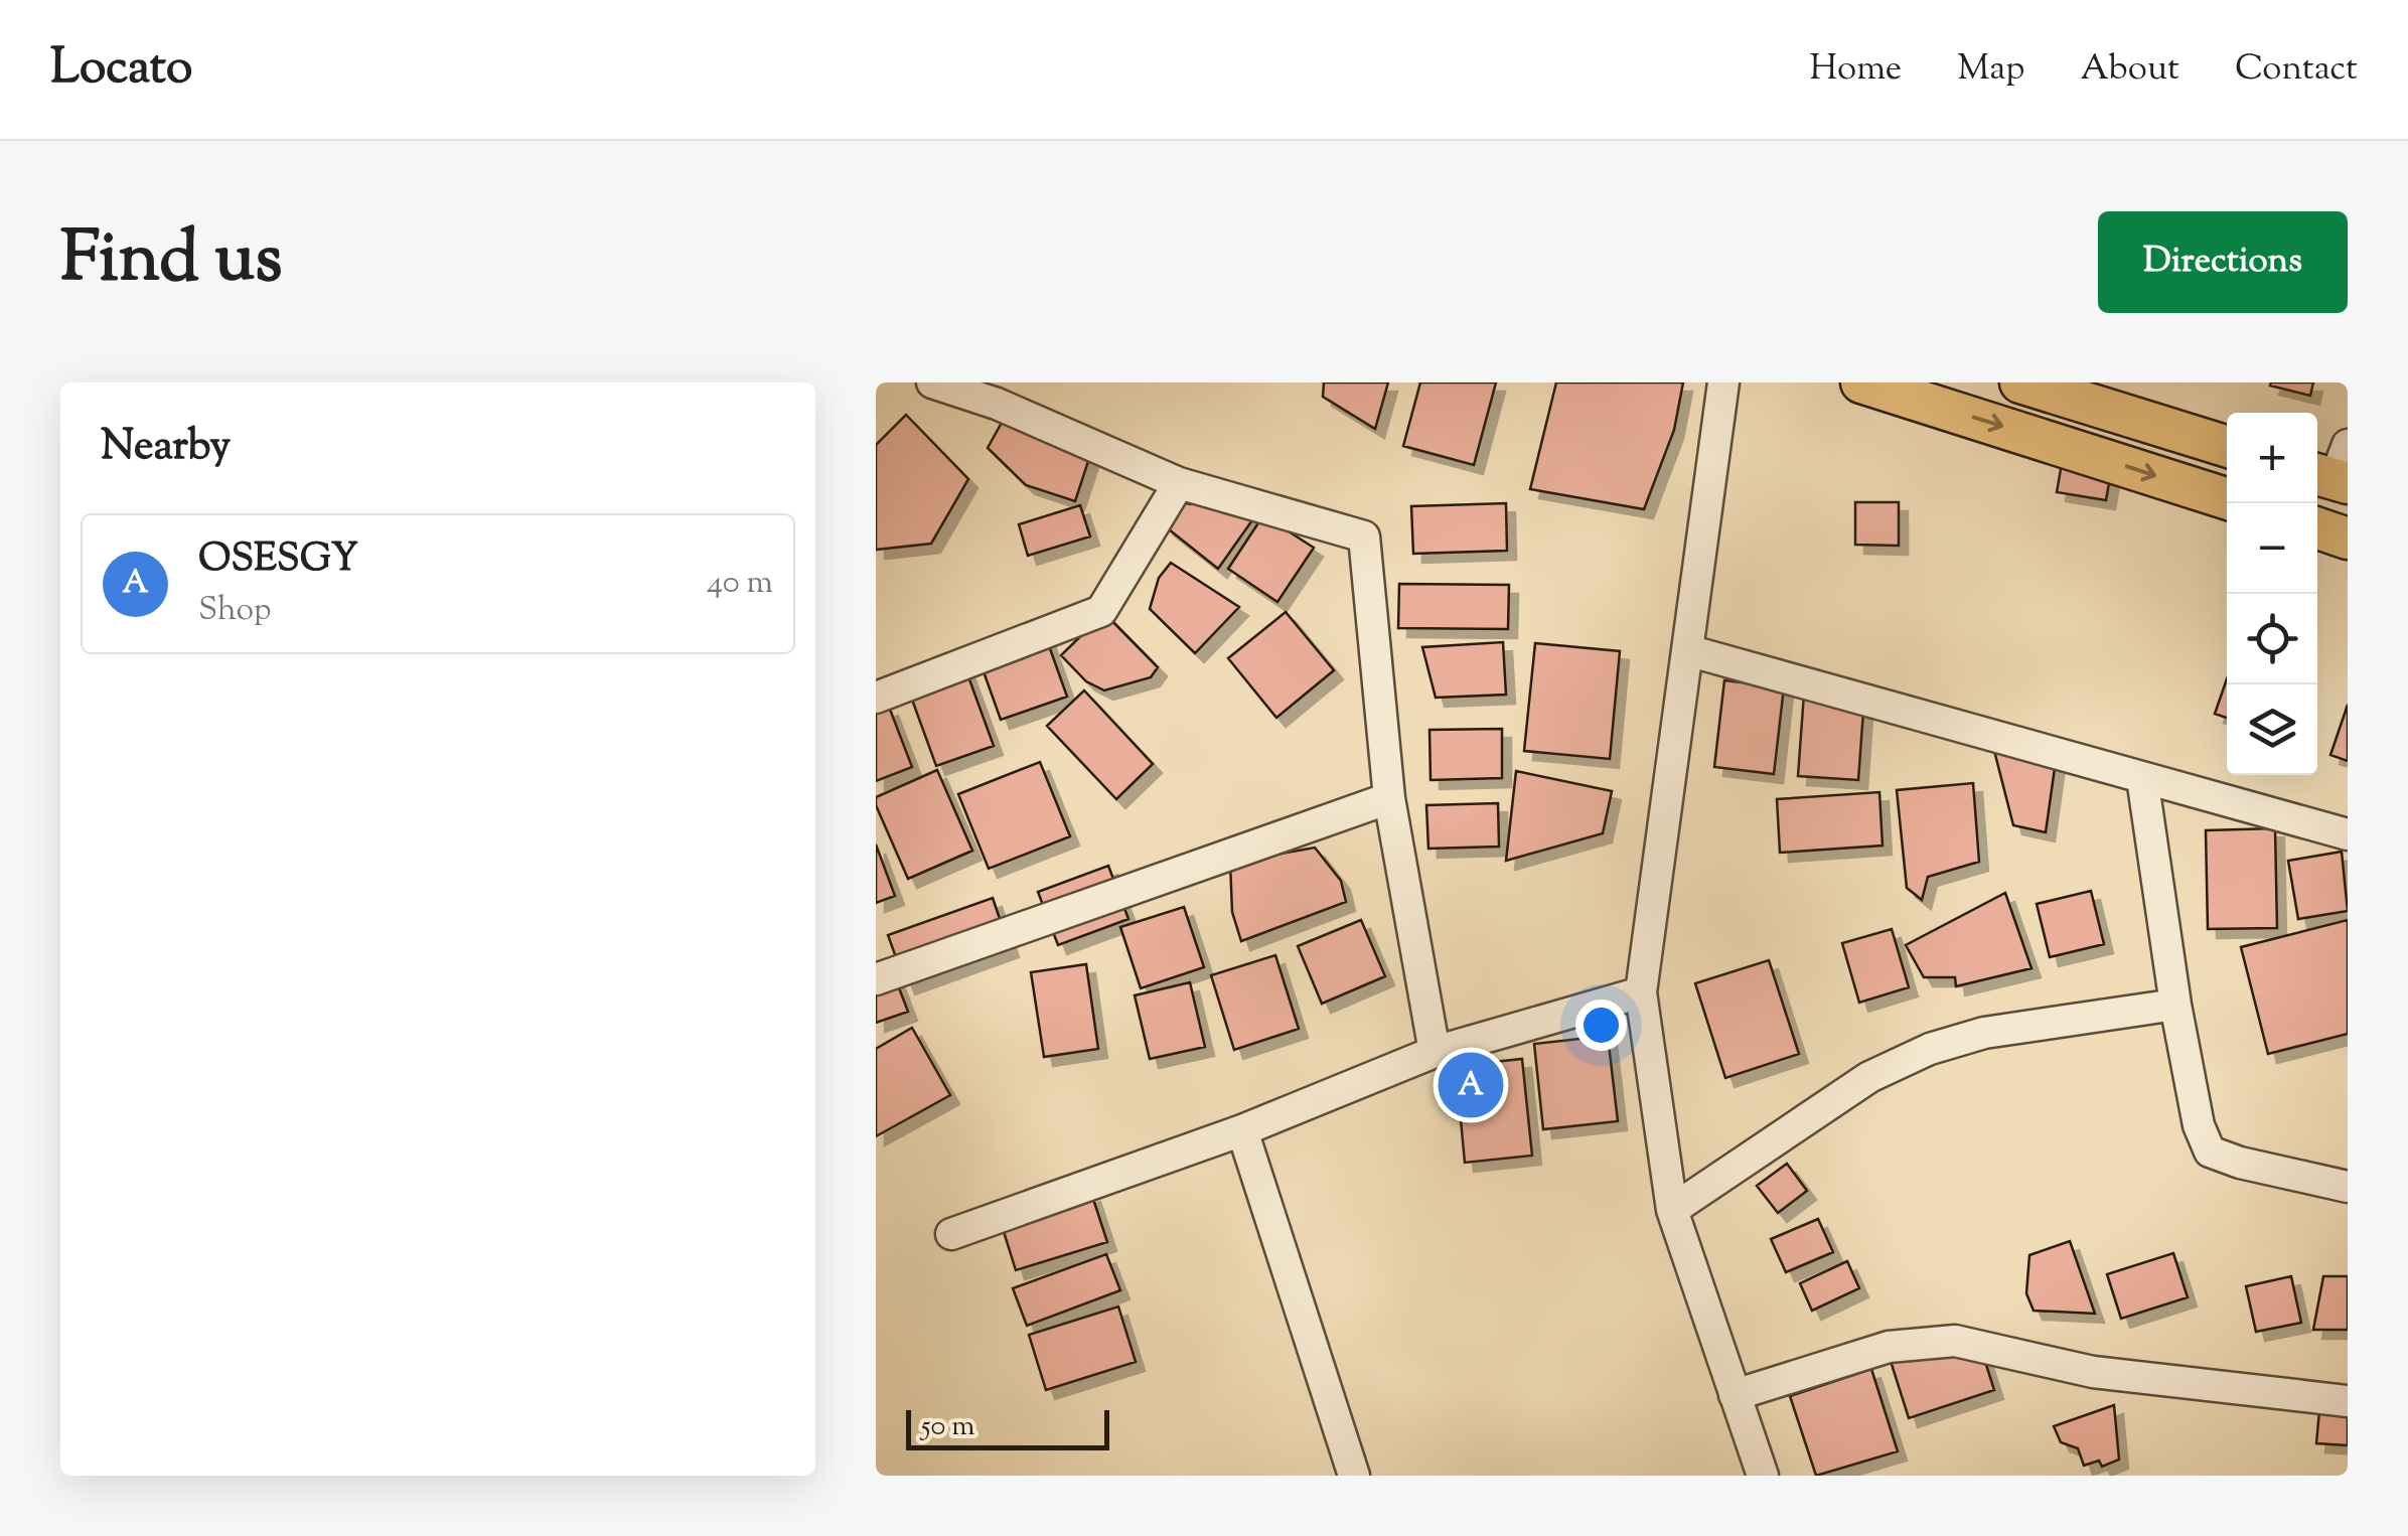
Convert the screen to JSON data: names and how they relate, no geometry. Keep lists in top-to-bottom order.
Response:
{
  "scale_bar": "50 m",
  "page": {
    "header": "Locato",
    "nav": [
      "Home",
      "Map",
      "About",
      "Contact"
    ],
    "title": "Find us",
    "buttons": "Directions",
    "heading": "Nearby",
    "map_buttons": ["+", "−"],
    "list": [
      {
        "mark": "A",
        "name": "OSESGY",
        "note": "Shop",
        "value": "40 m"
      }
    ],
    "pins": "A",
    "scale": "50 m"
  }
}
